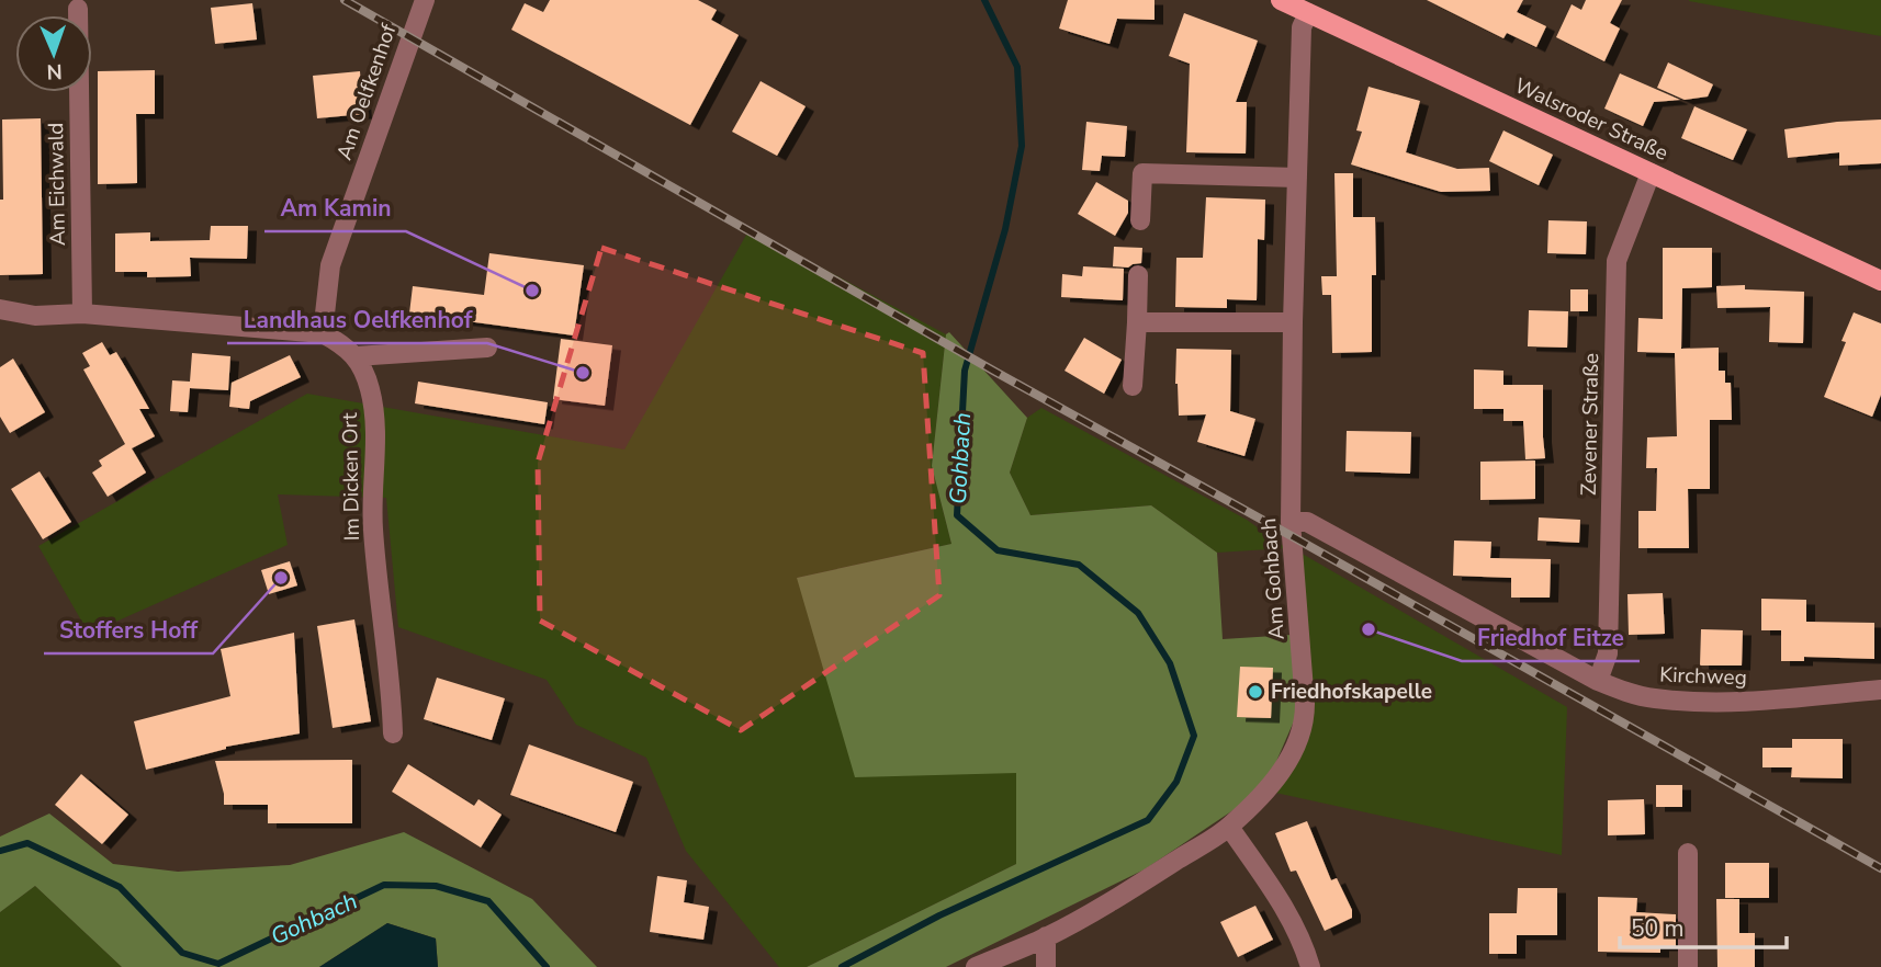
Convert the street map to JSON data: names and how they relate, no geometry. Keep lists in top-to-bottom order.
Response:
{
  "streets": {
    "main road": ["Walsroder Straße"],
    "street": [
      "Am Oelfkenhof",
      "Am Eichwald",
      "Zevener Straße",
      "Im Dicken Ort",
      "Am Gohbach",
      "Kirchweg"
    ]
  },
  "crossings": [
    ["Walsroder Straße", "Zevener Straße"],
    ["Walsroder Straße", "Am Gohbach"],
    ["Zevener Straße", "Kirchweg"],
    ["Am Gohbach", "Kirchweg"]
  ],
  "water": ["Gohbach"],
  "places": [
    "Am Kamin",
    "Landhaus Oelfkenhof",
    "Stoffers Hoff",
    "Friedhof Eitze",
    "Friedhofskapelle"
  ],
  "scale_bar": "50 m",
  "north": "bottom"
}
